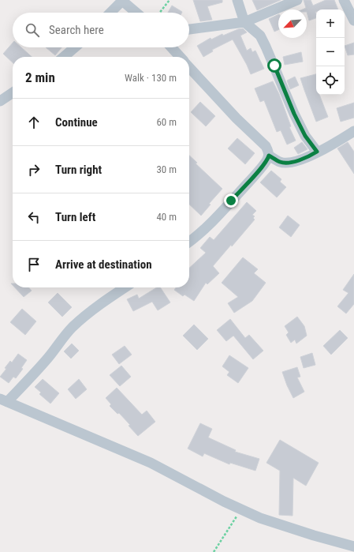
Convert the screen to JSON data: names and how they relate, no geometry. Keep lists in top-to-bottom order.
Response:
{
  "north": "bottom left",
  "page": {
    "map_buttons": ["+", "−"],
    "search": "Search here",
    "heading": ["2 min", "Walk · 130 m"],
    "list": [
      ["Continue", "60 m"],
      ["Turn right", "30 m"],
      ["Turn left", "40 m"],
      "Arrive at destination"
    ]
  }
}
